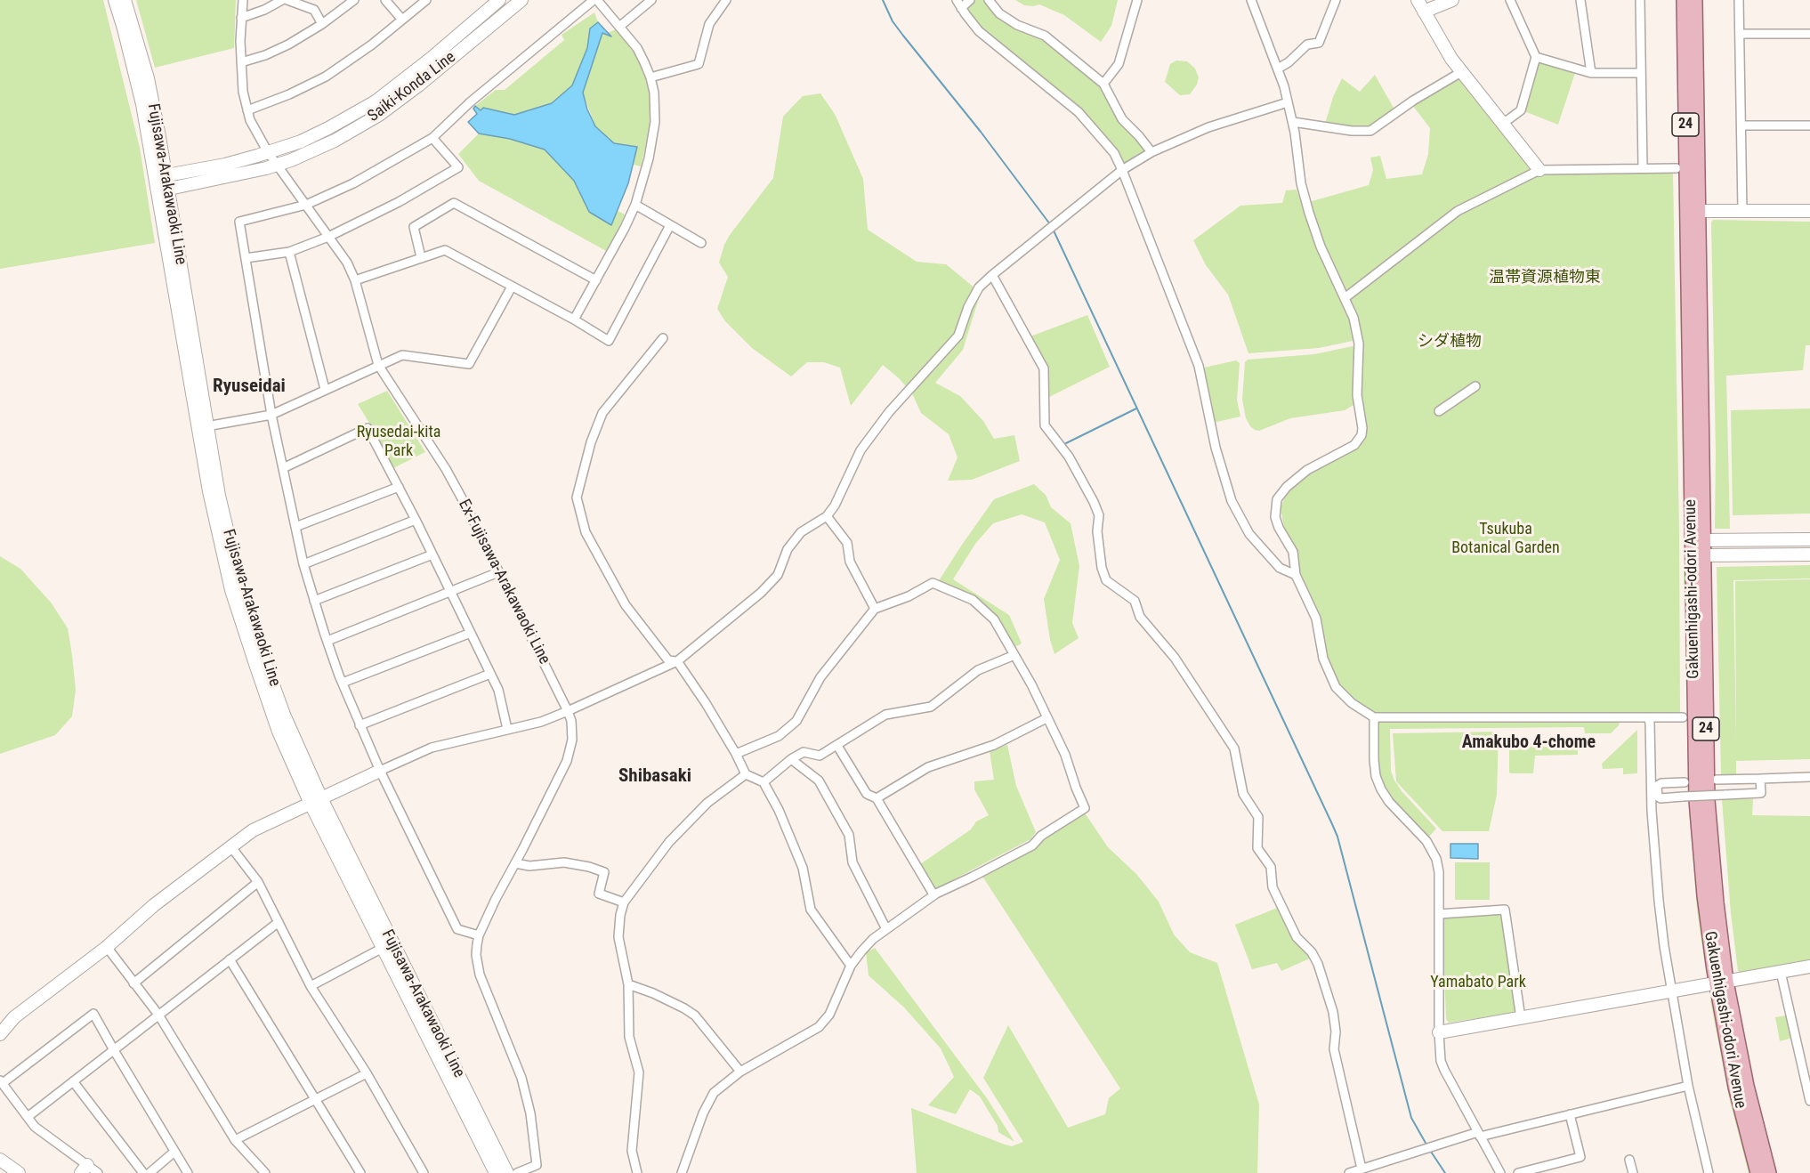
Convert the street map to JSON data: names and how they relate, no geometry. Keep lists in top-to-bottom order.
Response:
{
  "streets": {
    "main road": [
      "Saiki-Konda Line",
      "24",
      "Fujisawa-Arakawaoki Line",
      "Gakuenhigashi-odori Avenue"
    ],
    "street": ["Ex-Fujisawa-Arakawaoki Line"]
  },
  "crossings": [
    ["Saiki-Konda Line", "Fujisawa-Arakawaoki Line"],
    ["Saiki-Konda Line", "Ex-Fujisawa-Arakawaoki Line"]
  ],
  "districts": ["Ryuseidai", "Amakubo 4-chome", "Shibasaki"],
  "parks": [
    "温帯資源植物東",
    "シダ植物",
    "Ryusedai-kita Park",
    "Tsukuba Botanical Garden",
    "Yamabato Park"
  ]
}
